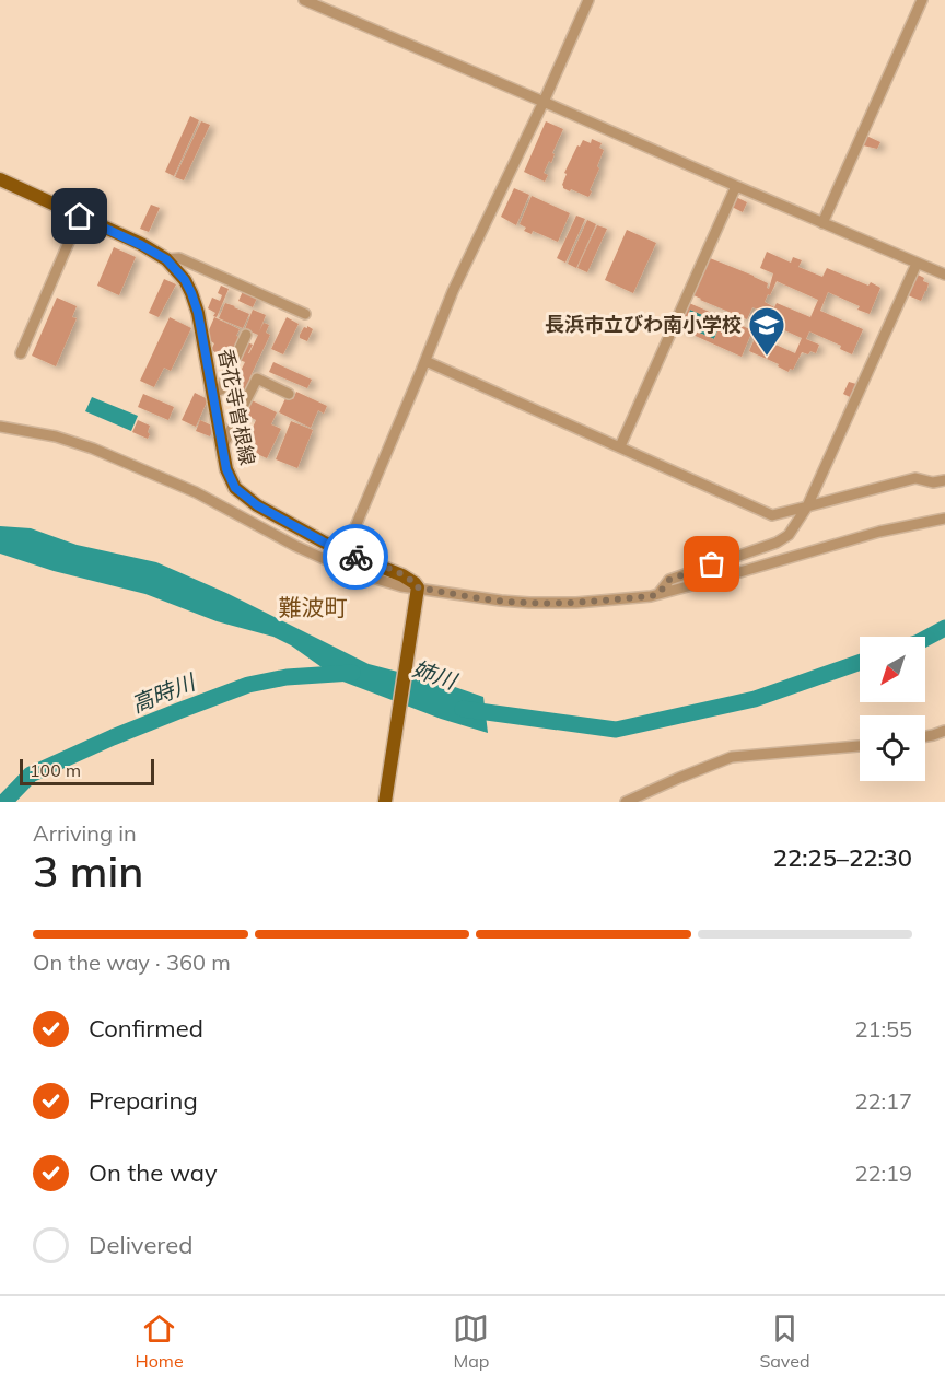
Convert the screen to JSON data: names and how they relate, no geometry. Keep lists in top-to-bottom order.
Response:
{
  "streets": {
    "main road": ["香花寺曽根線"]
  },
  "districts": ["難波町"],
  "water": ["姉川", "高時川"],
  "places": {
    "school or university": ["長浜市立びわ南小学校"]
  },
  "scale_bar": "100 m",
  "north": "bottom left",
  "page": {
    "scale": "100 m",
    "heading": ["3 min", "Arriving in", "22:25–22:30"],
    "bar": "On the way · 360 m",
    "list": [
      ["Confirmed", "21:55"],
      ["Preparing", "22:17"],
      ["On the way", "22:19"],
      "Delivered"
    ],
    "tabs": ["Home", "Map", "Saved"]
  }
}
